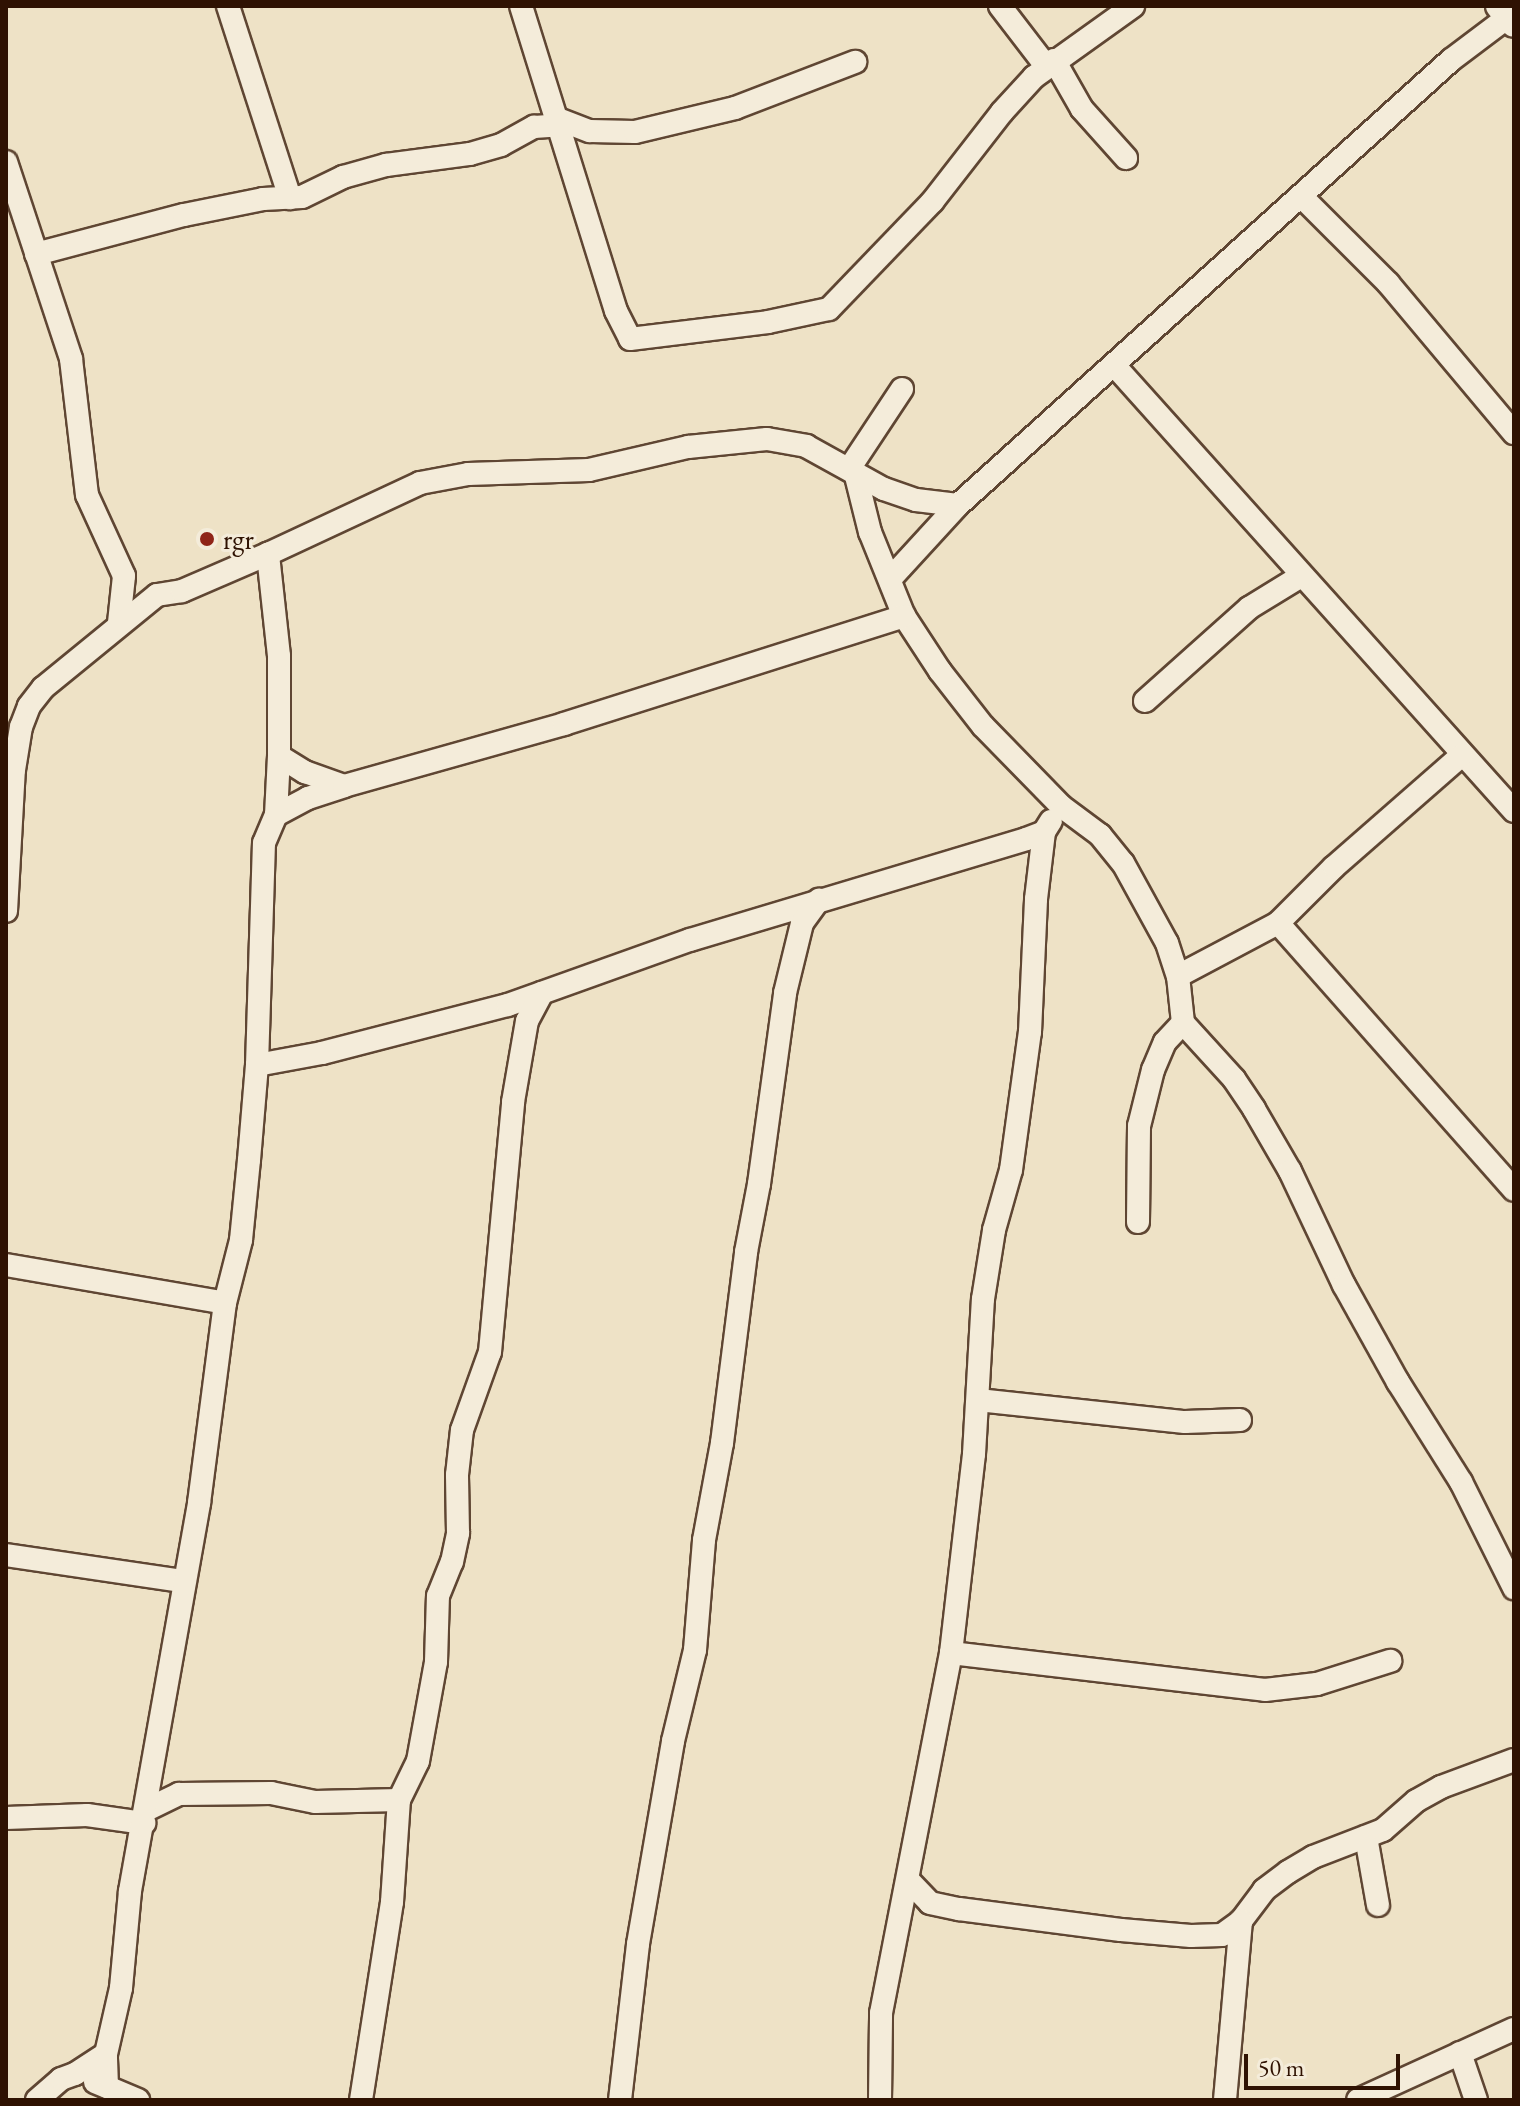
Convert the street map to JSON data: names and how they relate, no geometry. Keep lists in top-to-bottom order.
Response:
{
  "places": ["rgr"],
  "scale_bar": "50 m"
}
